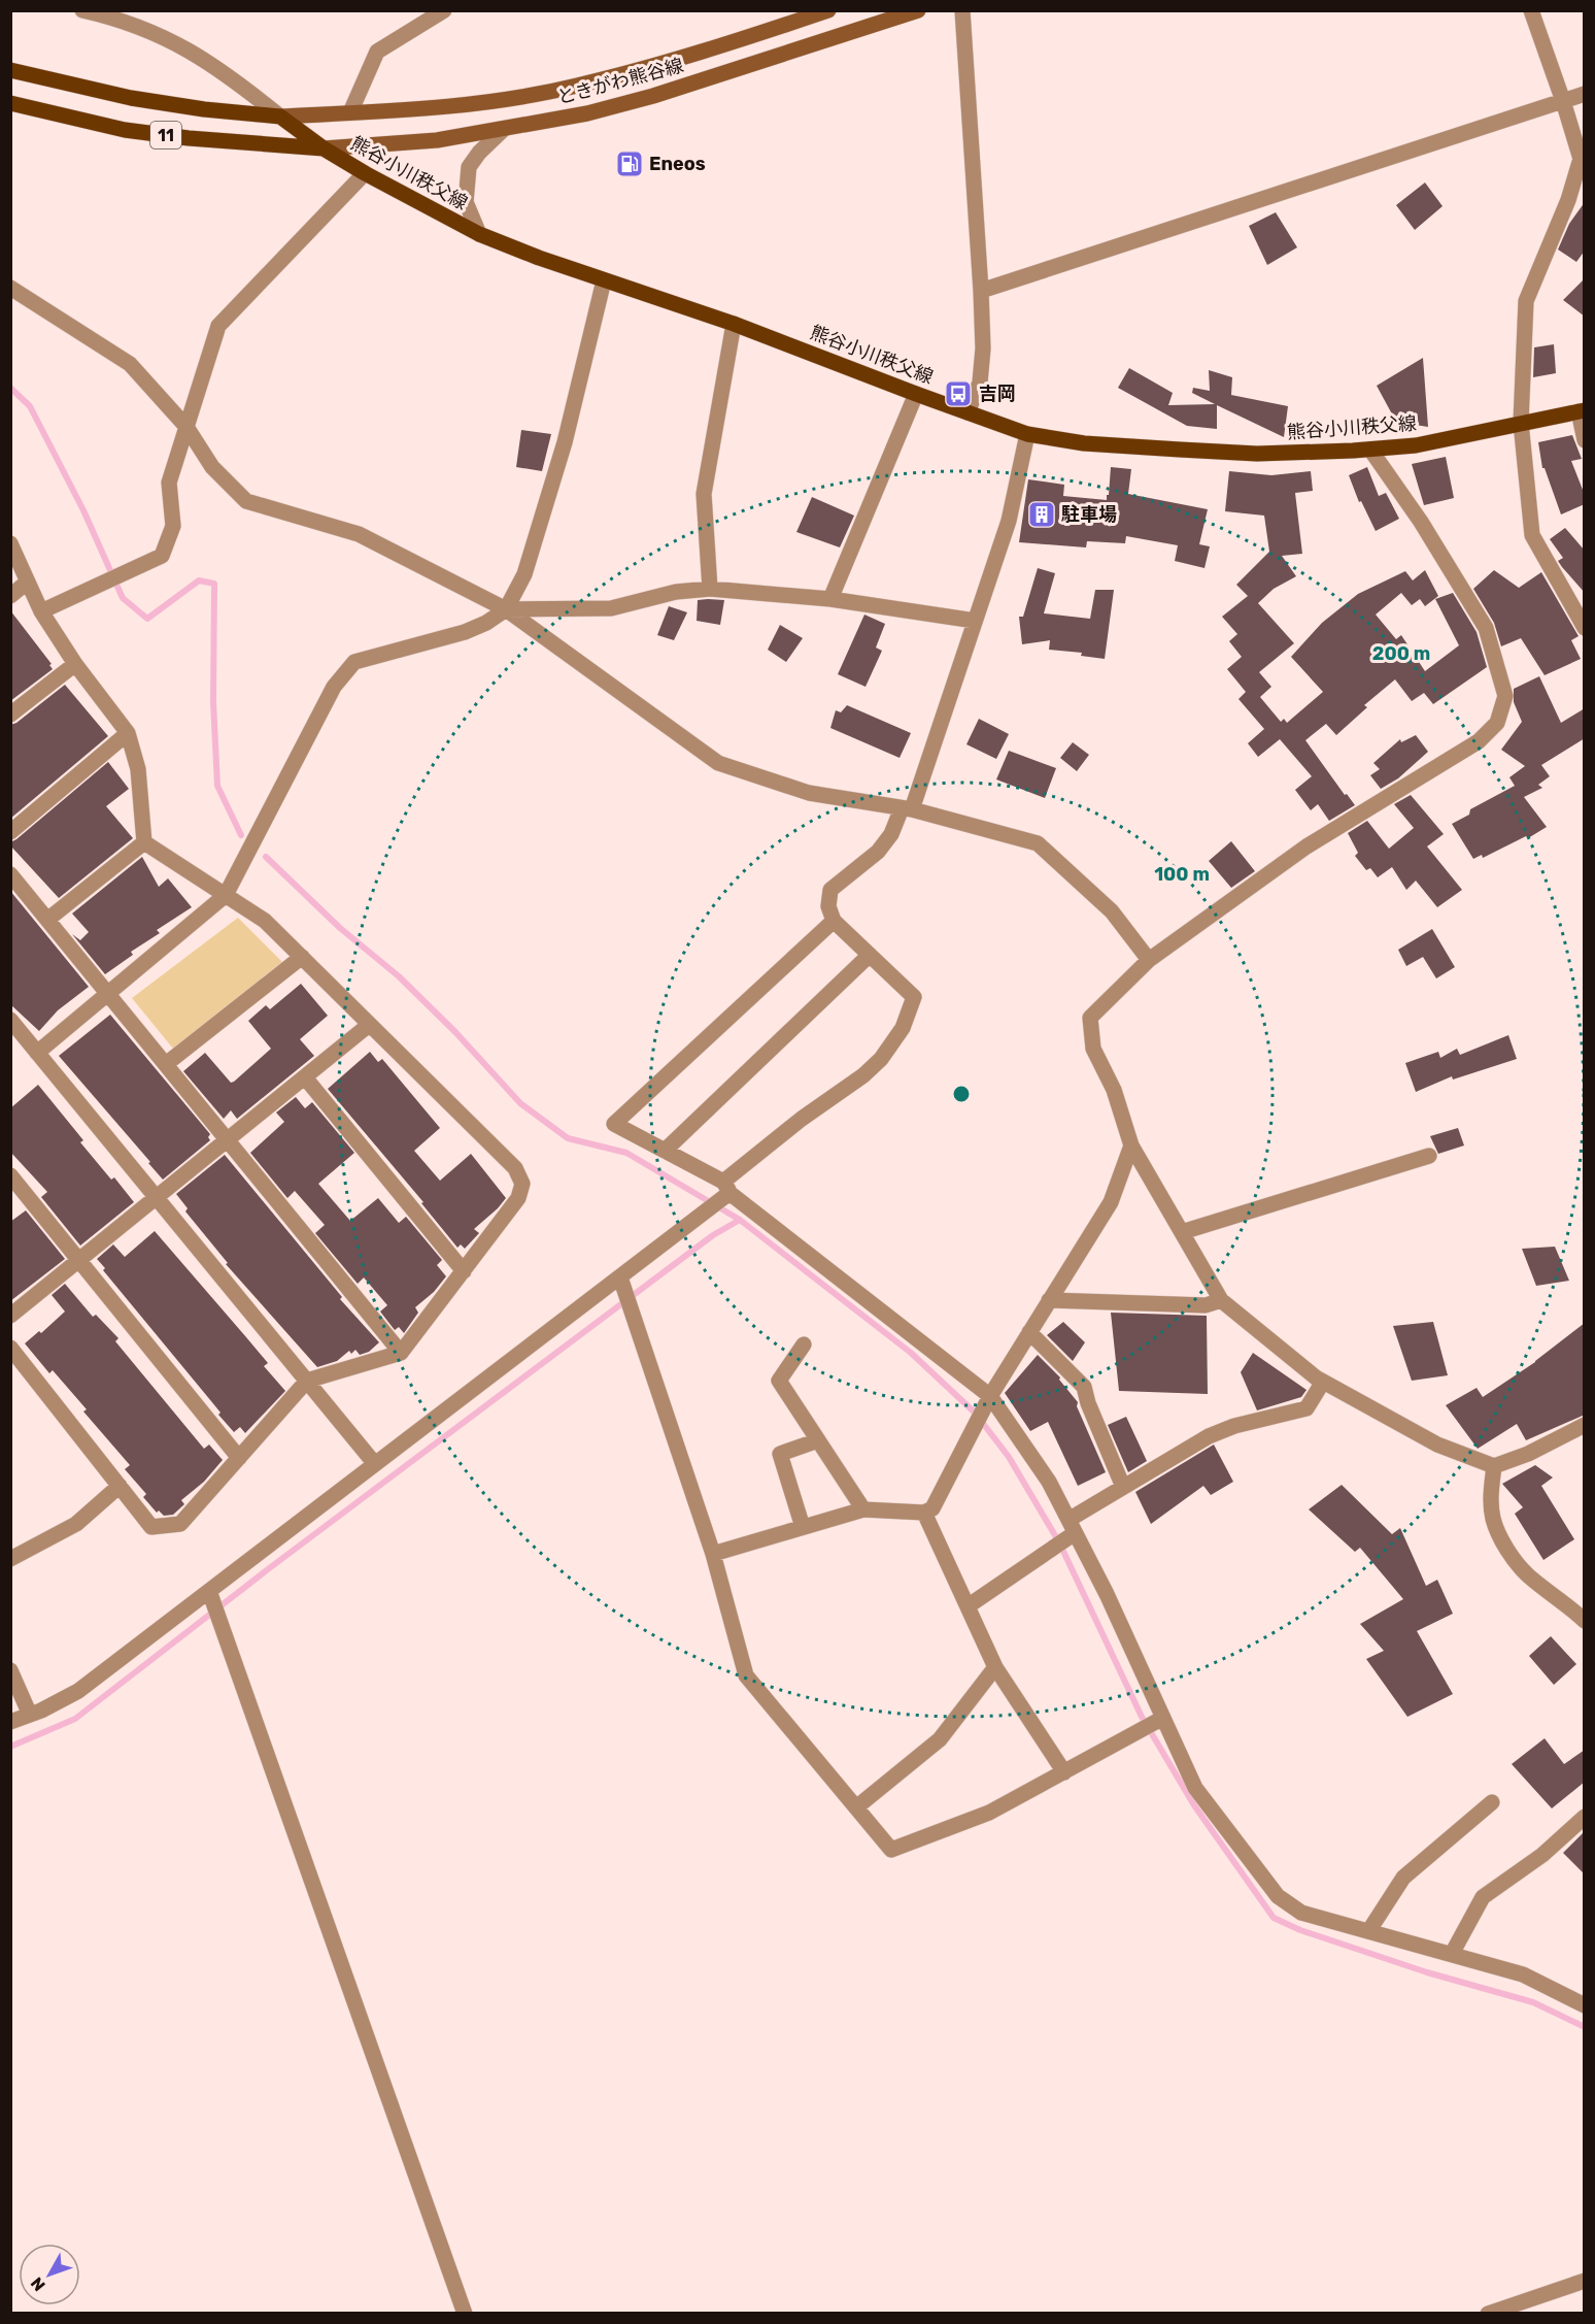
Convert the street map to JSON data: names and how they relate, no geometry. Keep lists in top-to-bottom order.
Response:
{
  "streets": {
    "main road": ["ときがわ熊谷線", "11", "熊谷小川秩父線"]
  },
  "crossings": [
    ["ときがわ熊谷線", "11"],
    ["ときがわ熊谷線", "熊谷小川秩父線"],
    ["11", "熊谷小川秩父線"]
  ],
  "places": {
    "fuel station": ["Eneos"],
    "bus stop": ["吉岡"],
    "building": ["駐車場"]
  },
  "north": "bottom left",
  "rings": ["200 m", "100 m"]
}
